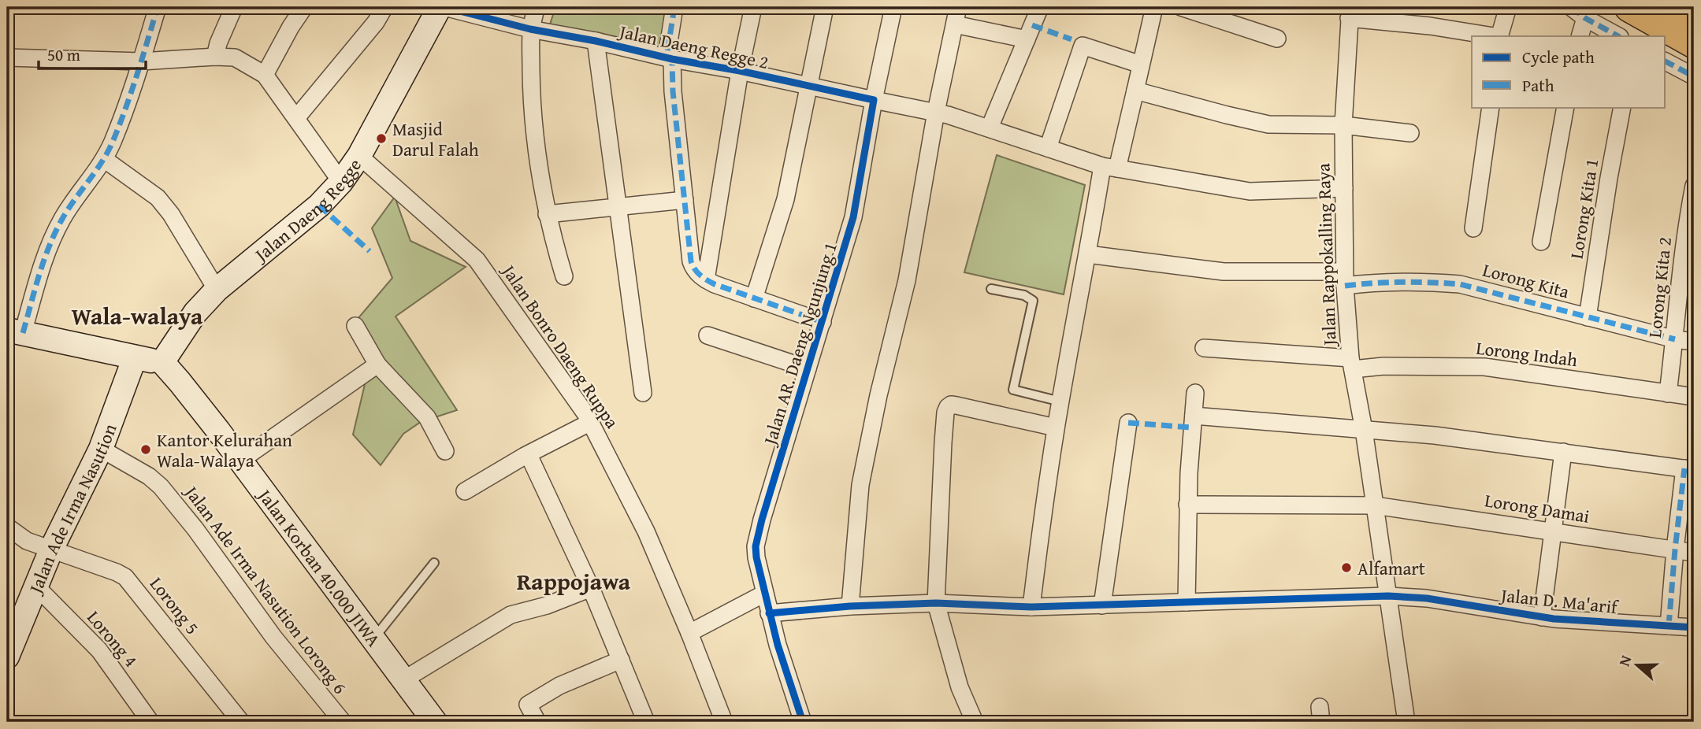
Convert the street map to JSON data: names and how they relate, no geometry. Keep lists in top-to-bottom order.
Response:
{
  "streets": {
    "street": [
      "Jalan Daeng Regge 2",
      "Jalan Daeng Regge",
      "Lorong Kita 1",
      "Jalan Rappokalling Raya",
      "Lorong Kita",
      "Lorong Kita 2",
      "Jalan AR. Daeng Ngunjung 1",
      "Jalan Bonro Daeng Ruppa",
      "Lorong Indah",
      "Jalan Ade Irma Nasution",
      "Lorong Damai",
      "Jalan Korban 40.000 JIWA",
      "Jalan Ade Irma Nasution Lorong 6",
      "Jalan D. Ma'arif",
      "Lorong 5",
      "Lorong 4"
    ]
  },
  "crossings": [
    ["Jalan Daeng Regge 2", "Jalan Rappokalling Raya"],
    ["Jalan Daeng Regge 2", "Jalan AR. Daeng Ngunjung 1"],
    ["Jalan Daeng Regge", "Jalan Bonro Daeng Ruppa"],
    ["Jalan Daeng Regge", "Jalan Korban 40.000 JIWA"],
    ["Lorong Kita 1", "Lorong Kita"],
    ["Jalan Rappokalling Raya", "Lorong Kita"],
    ["Jalan Rappokalling Raya", "Lorong Indah"],
    ["Jalan Rappokalling Raya", "Lorong Damai"],
    ["Jalan Rappokalling Raya", "Jalan D. Ma'arif"],
    ["Lorong Kita", "Lorong Kita 2"],
    ["Lorong Kita 2", "Lorong Indah"],
    ["Jalan AR. Daeng Ngunjung 1", "Jalan D. Ma'arif"],
    ["Jalan Ade Irma Nasution", "Jalan Ade Irma Nasution Lorong 6"],
    ["Jalan Ade Irma Nasution", "Lorong 5"],
    ["Jalan Ade Irma Nasution", "Lorong 4"]
  ],
  "districts": ["Wala-walaya", "Rappojawa"],
  "places": ["Masjid Darul Falah", "Kantor Kelurahan Wala-Walaya", "Alfamart"],
  "legend": ["Cycle path", "Path"],
  "scale_bar": "50 m",
  "north": "left"
}
